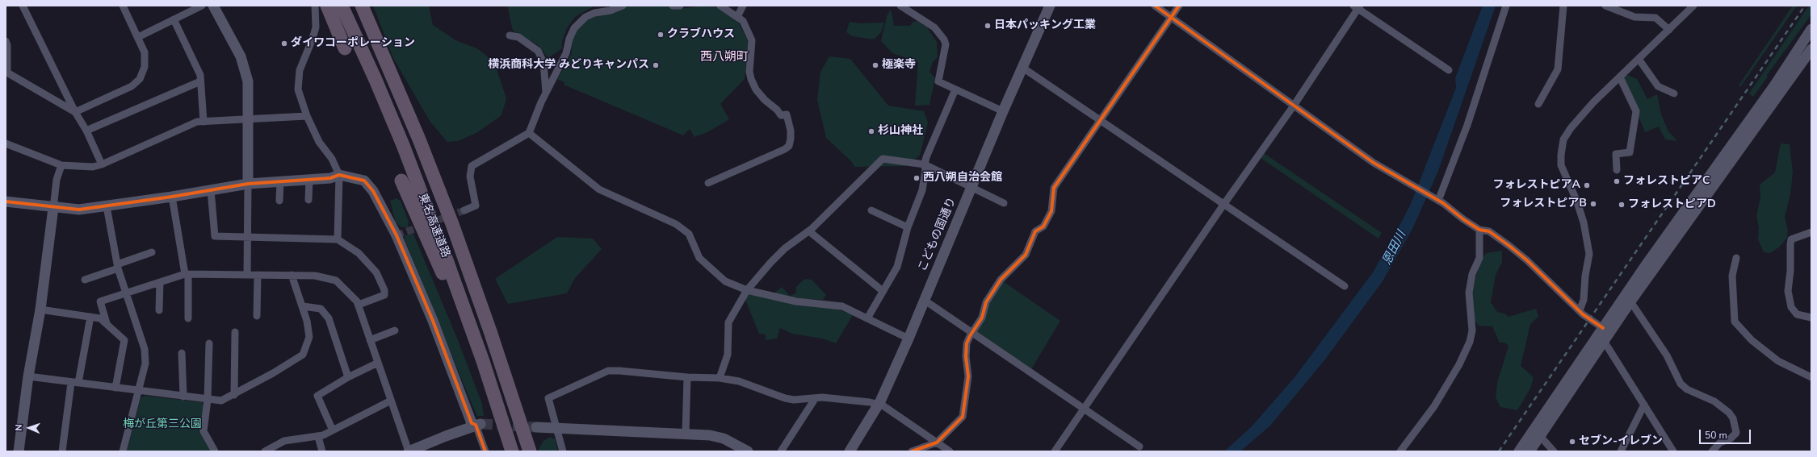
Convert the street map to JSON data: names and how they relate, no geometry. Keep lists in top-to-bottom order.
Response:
{
  "streets": {
    "highway": ["東名高速道路"],
    "street": ["こどもの国通り"]
  },
  "districts": ["西八朔町"],
  "water": ["恩田川"],
  "parks": ["梅が丘第三公園"],
  "places": [
    "日本パッキング工業",
    "クラブハウス",
    "ダイワコーポレーション",
    "横浜商科大学 みどりキャンパス",
    "極楽寺",
    "杉山神社",
    "西八朔自治会館",
    "フォレストピアC",
    "フォレストピアA",
    "フォレストピアB",
    "フォレストピアD",
    "セブン-イレブン"
  ],
  "scale_bar": "50 m",
  "north": "left"
}
